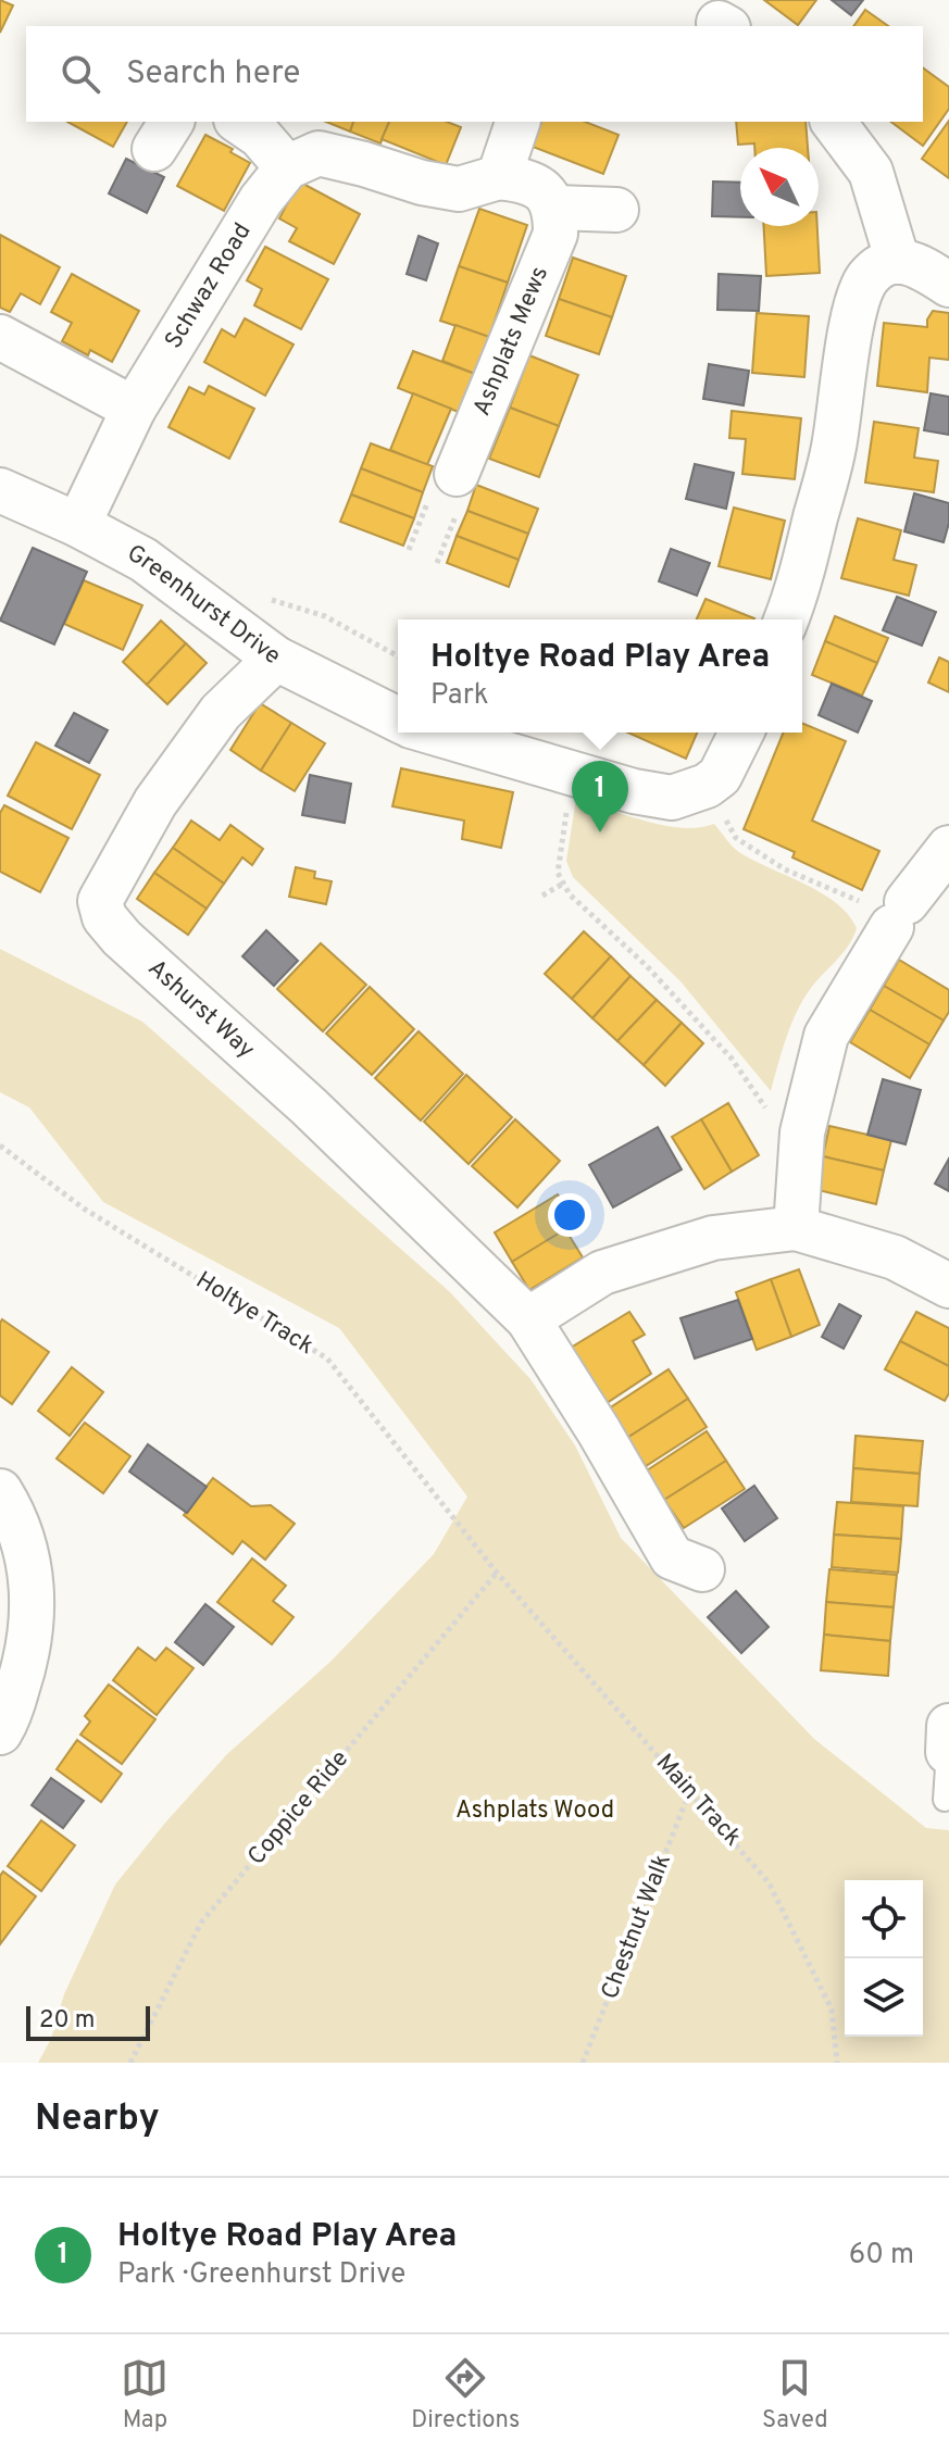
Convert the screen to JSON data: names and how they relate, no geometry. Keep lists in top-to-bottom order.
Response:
{
  "streets": {
    "street": [
      "Schwaz Road",
      "Ashplats Mews",
      "Greenhurst Drive",
      "Ashurst Way"
    ],
    "path": [
      "Holtye Track",
      "Main Track",
      "Coppice Ride",
      "Chestnut Walk"
    ]
  },
  "crossings": [
    ["Schwaz Road", "Greenhurst Drive"],
    ["Greenhurst Drive", "Ashurst Way"],
    ["Holtye Track", "Main Track"],
    ["Holtye Track", "Coppice Ride"],
    ["Main Track", "Coppice Ride"],
    ["Main Track", "Chestnut Walk"]
  ],
  "parks": ["Ashplats Wood"],
  "scale_bar": "20 m",
  "north": "top left",
  "page": {
    "search": "Search here",
    "popup": ["Holtye Road Play Area", "Park"],
    "pins": "1",
    "scale": "20 m",
    "heading": "Nearby",
    "list": [
      {
        "mark": "1",
        "name": "Holtye Road Play Area",
        "note": "Park · Greenhurst Drive",
        "value": "60 m"
      }
    ],
    "nav": ["Map", "Directions", "Saved"]
  }
}
